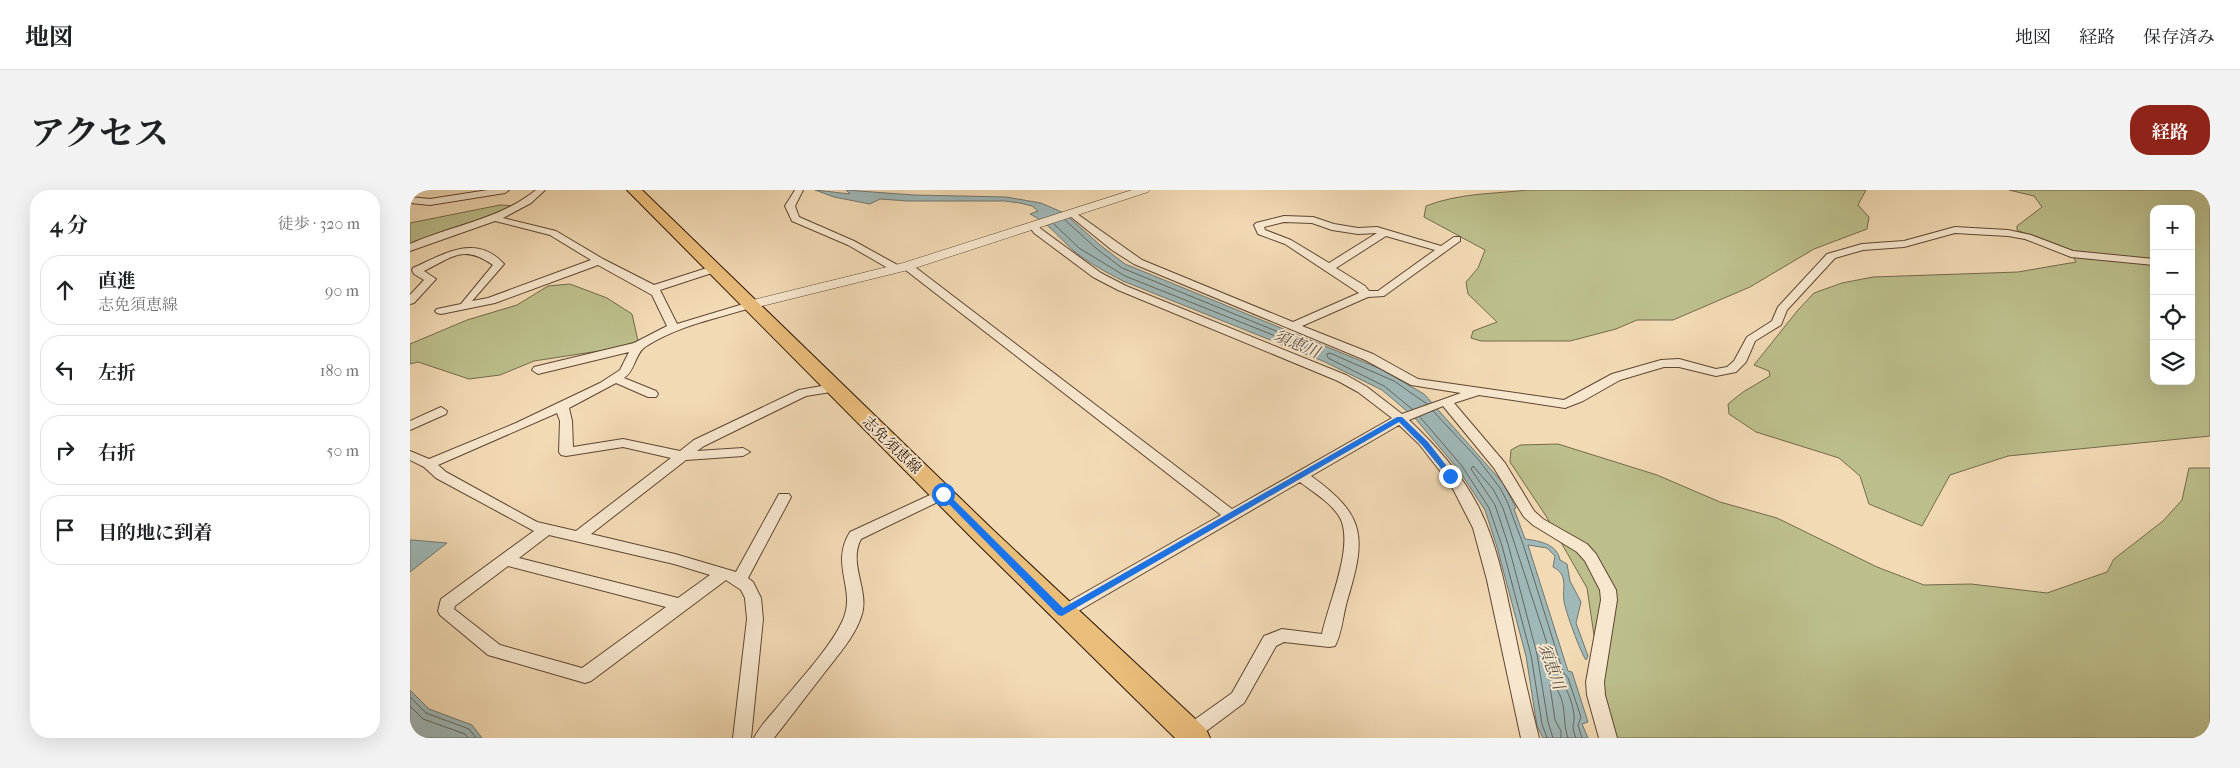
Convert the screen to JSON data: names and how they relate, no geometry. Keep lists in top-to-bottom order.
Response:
{
  "streets": {
    "main road": ["志免須恵線"]
  },
  "water": ["須恵川"],
  "page": {
    "header": "地図",
    "nav": ["地図", "経路", "保存済み"],
    "title": "アクセス",
    "buttons": "経路",
    "heading": ["4 分", "徒歩 · 320 m"],
    "map_buttons": ["+", "−"],
    "list": [
      ["直進", "志免須恵線", "90 m"],
      ["左折", "180 m"],
      ["右折", "50 m"],
      "目的地に到着"
    ]
  }
}
